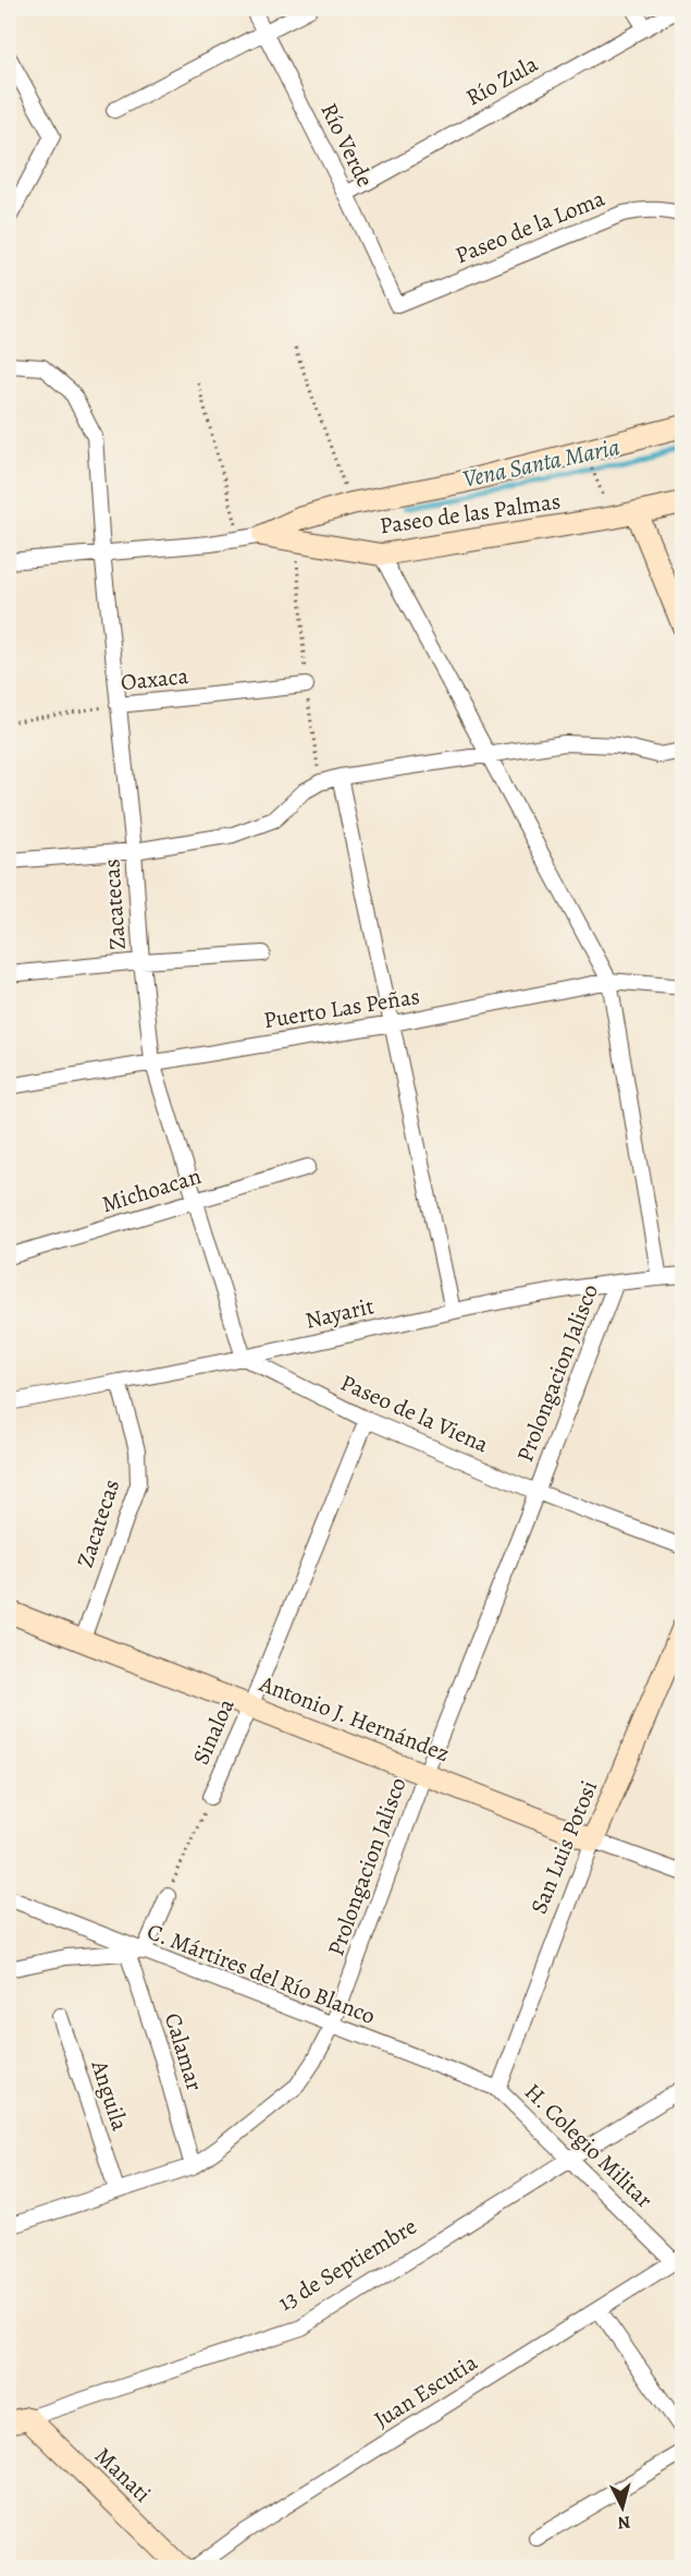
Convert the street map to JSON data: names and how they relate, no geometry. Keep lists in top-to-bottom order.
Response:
{
  "streets": {
    "street": [
      "Río Zula",
      "Río Verde",
      "Paseo de la Loma",
      "Paseo de las Palmas",
      "Oaxaca",
      "Zacatecas",
      "Puerto Las Peñas",
      "Michoacan",
      "Nayarit",
      "Prolongacion Jalisco",
      "Paseo de la Viena",
      "Antonio J. Hernández",
      "Sinaloa",
      "San Luis Potosi",
      "C. Mártires del Río Blanco",
      "Calamar",
      "Anguila",
      "H. Colegio Militar",
      "13 de Septiembre",
      "Juan Escutia",
      "Manati"
    ]
  },
  "crossings": [
    ["Río Zula", "Río Verde"],
    ["Río Verde", "Paseo de la Loma"],
    ["Paseo de las Palmas", "Zacatecas"],
    ["Oaxaca", "Zacatecas"],
    ["Zacatecas", "Puerto Las Peñas"],
    ["Zacatecas", "Michoacan"],
    ["Zacatecas", "Nayarit"],
    ["Zacatecas", "Paseo de la Viena"],
    ["Zacatecas", "Antonio J. Hernández"],
    ["Nayarit", "Prolongacion Jalisco"],
    ["Nayarit", "Paseo de la Viena"],
    ["Prolongacion Jalisco", "Paseo de la Viena"],
    ["Prolongacion Jalisco", "Antonio J. Hernández"],
    ["Prolongacion Jalisco", "C. Mártires del Río Blanco"],
    ["Prolongacion Jalisco", "Calamar"],
    ["Prolongacion Jalisco", "Anguila"],
    ["Paseo de la Viena", "Sinaloa"],
    ["Antonio J. Hernández", "Sinaloa"],
    ["Antonio J. Hernández", "San Luis Potosi"],
    ["San Luis Potosi", "C. Mártires del Río Blanco"],
    ["San Luis Potosi", "H. Colegio Militar"],
    ["C. Mártires del Río Blanco", "Calamar"],
    ["C. Mártires del Río Blanco", "H. Colegio Militar"],
    ["H. Colegio Militar", "13 de Septiembre"],
    ["H. Colegio Militar", "Juan Escutia"],
    ["13 de Septiembre", "Manati"]
  ],
  "water": ["Vena Santa Maria"],
  "north": "bottom"
}
